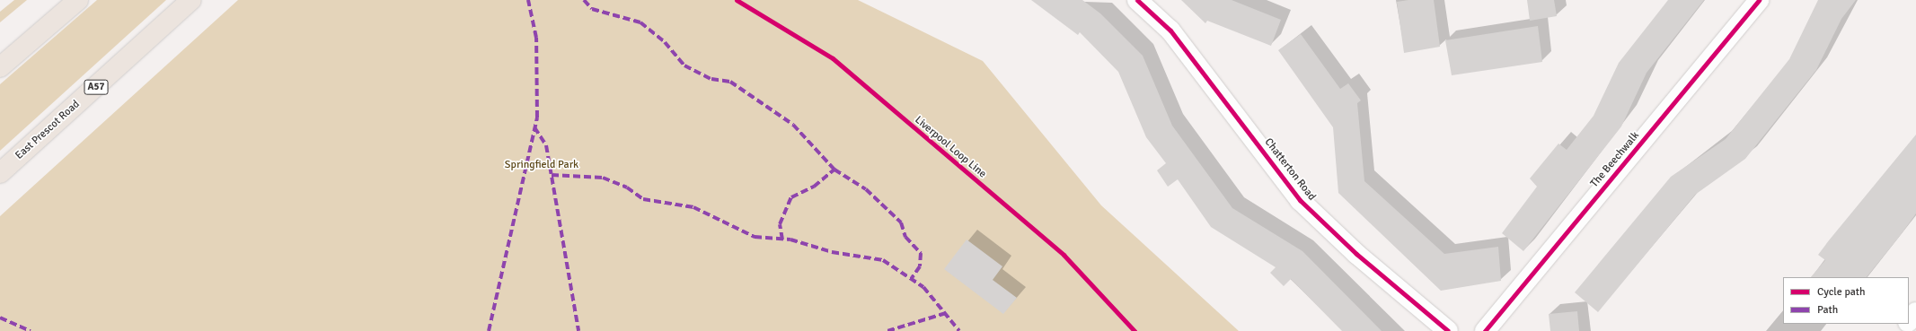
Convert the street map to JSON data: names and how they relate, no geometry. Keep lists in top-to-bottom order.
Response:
{
  "streets": {
    "highway": ["A57", "East Prescot Road"],
    "street": ["The Beechwalk", "Chatterton Road"],
    "cycle path": ["Liverpool Loop Line"]
  },
  "parks": ["Springfield Park"],
  "legend": ["Cycle path", "Path"]
}
